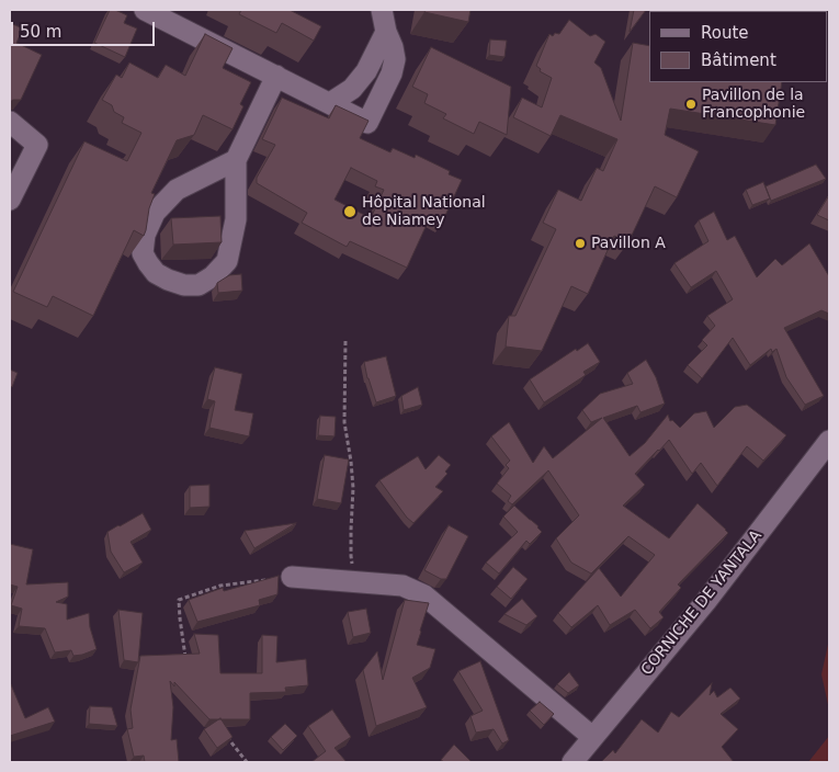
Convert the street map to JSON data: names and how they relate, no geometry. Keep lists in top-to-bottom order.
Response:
{
  "streets": {
    "street": ["CORNICHE DE YANTALA"]
  },
  "places": ["Pavillon de la Francophonie", "Hôpital National de Niamey", "Pavillon A"],
  "legend": ["Route", "Bâtiment"],
  "scale_bar": "50 m"
}
